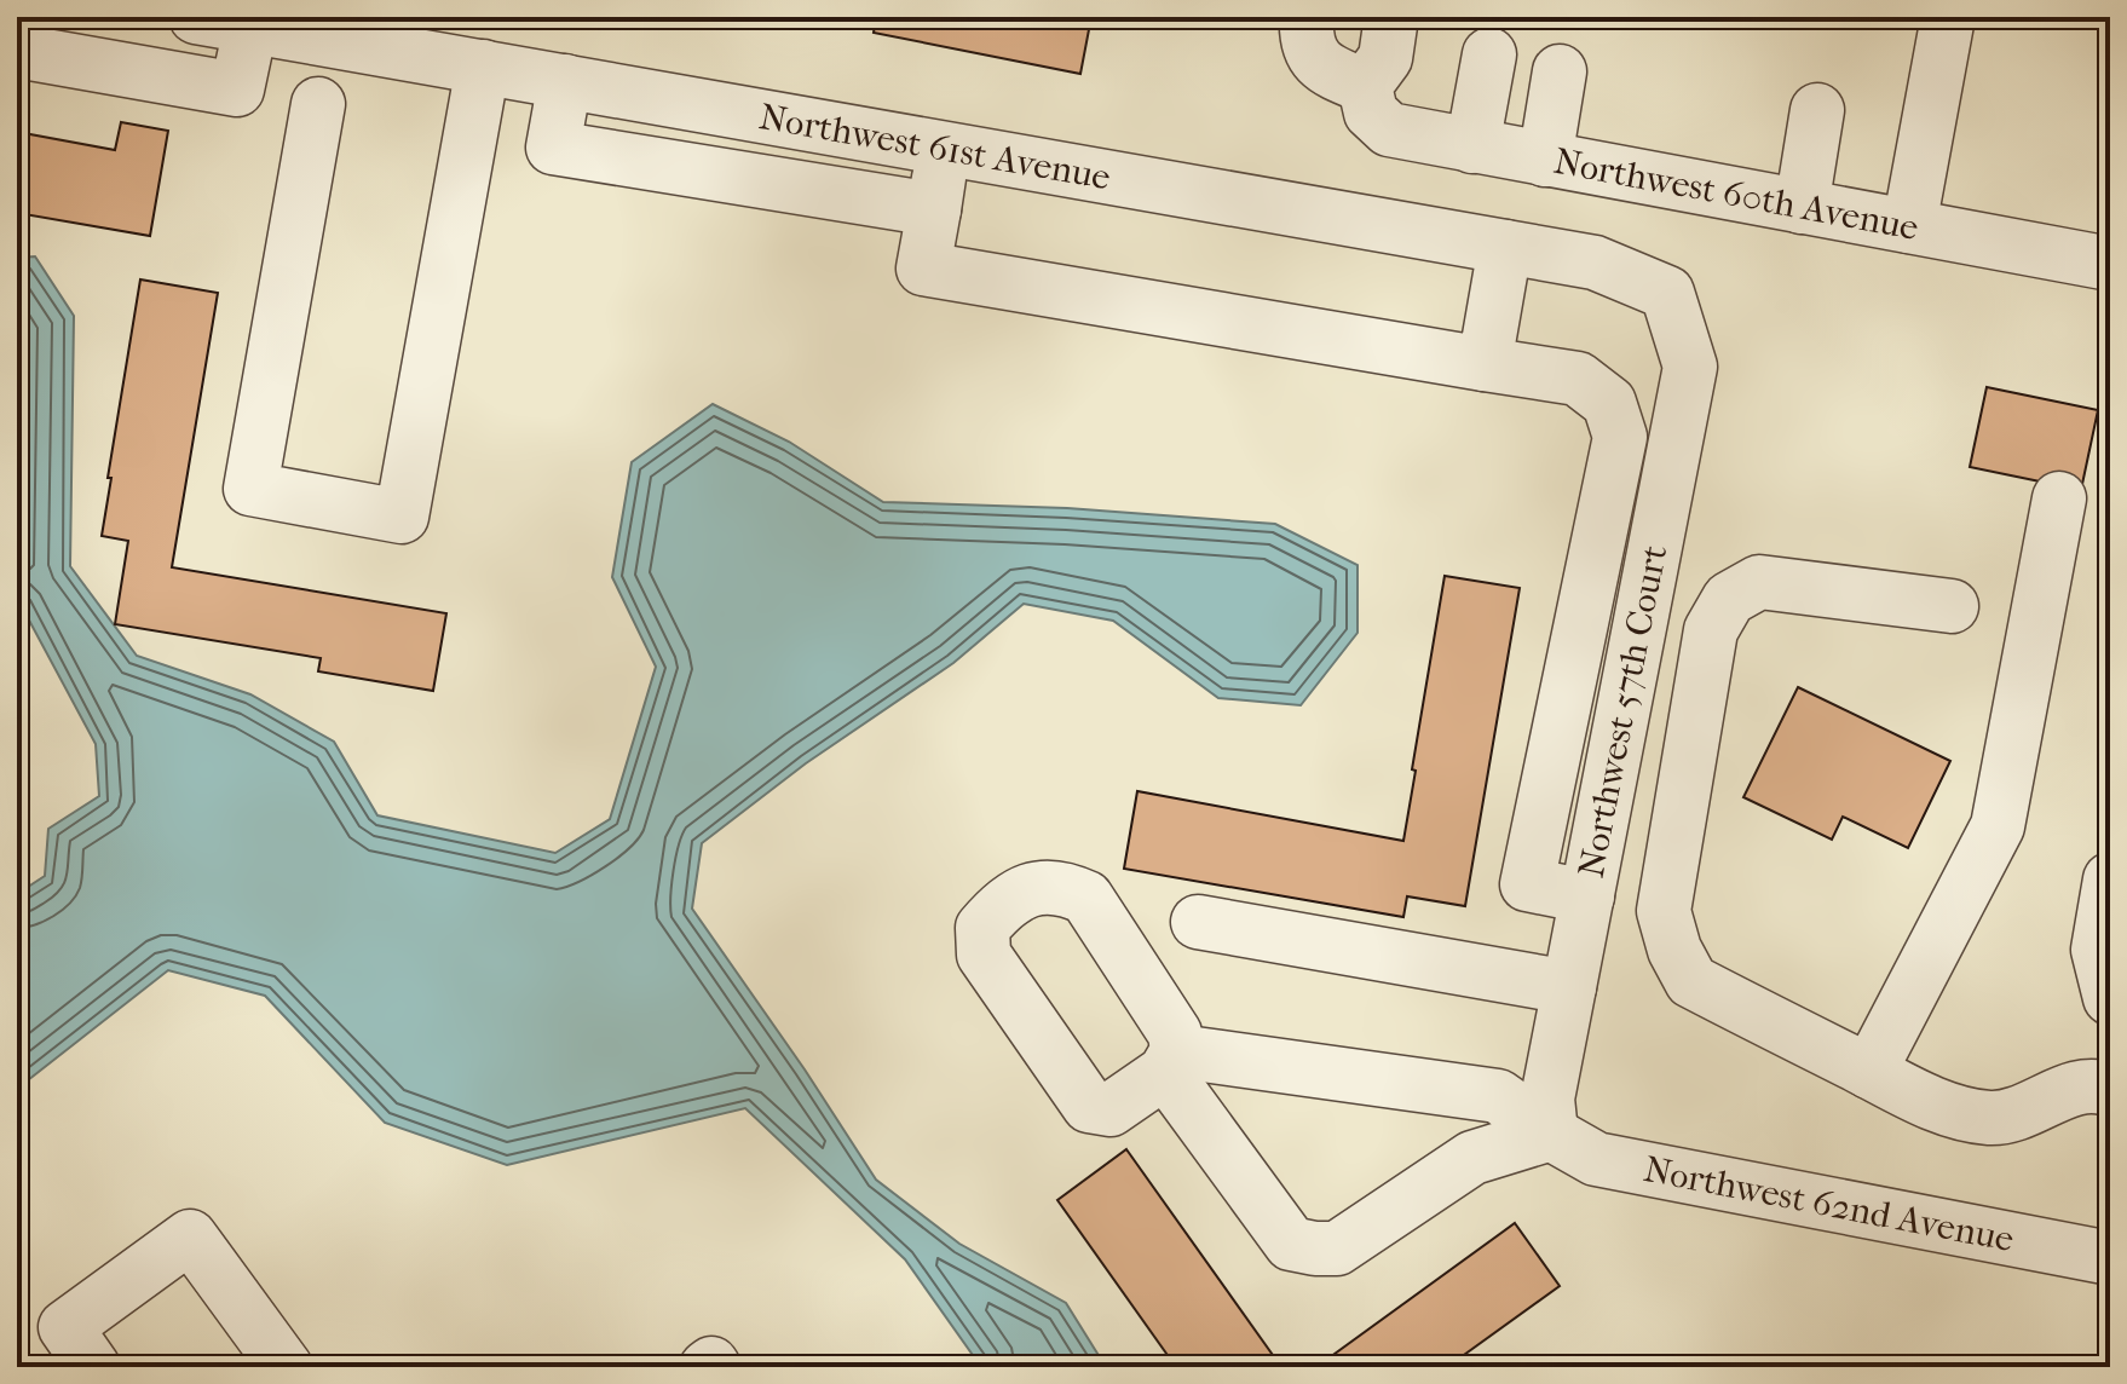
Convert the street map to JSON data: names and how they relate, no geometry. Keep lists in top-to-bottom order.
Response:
{
  "streets": {
    "lane": [
      "Northwest 61st Avenue",
      "Northwest 60th Avenue",
      "Northwest 57th Court",
      "Northwest 62nd Avenue"
    ]
  },
  "crossings": [
    ["Northwest 61st Avenue", "Northwest 57th Court"],
    ["Northwest 57th Court", "Northwest 62nd Avenue"]
  ]
}
